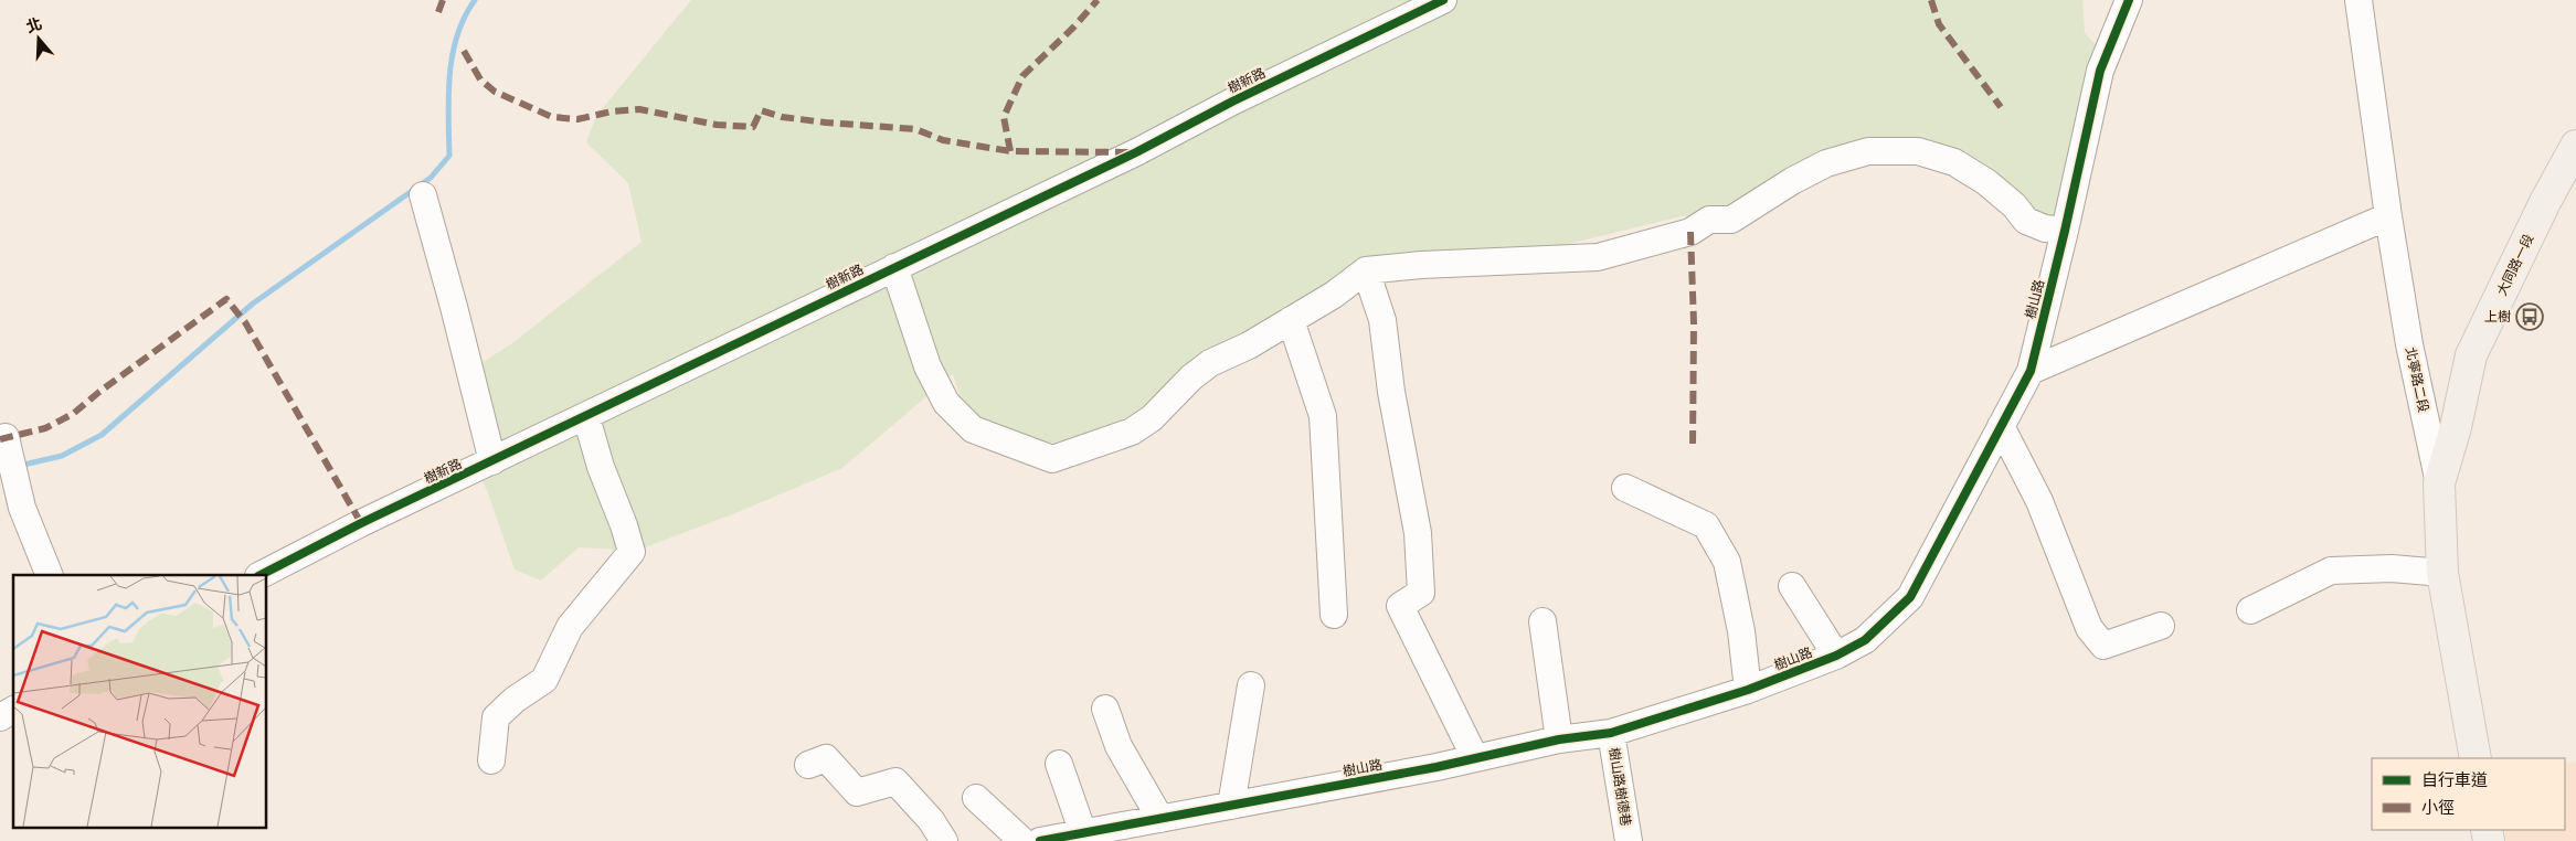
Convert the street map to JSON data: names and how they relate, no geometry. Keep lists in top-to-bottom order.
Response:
{
  "streets": {
    "main road": ["大同路一段", "北寧路二段"],
    "street": ["樹新路", "樹山路", "樹山路樹德巷"]
  },
  "crossings": [
    ["大同路一段", "北寧路二段"],
    ["樹山路", "樹山路樹德巷"]
  ],
  "places": {
    "bus stop": ["上樹"]
  },
  "legend": ["自行車道", "小徑"],
  "north": "top"
}
